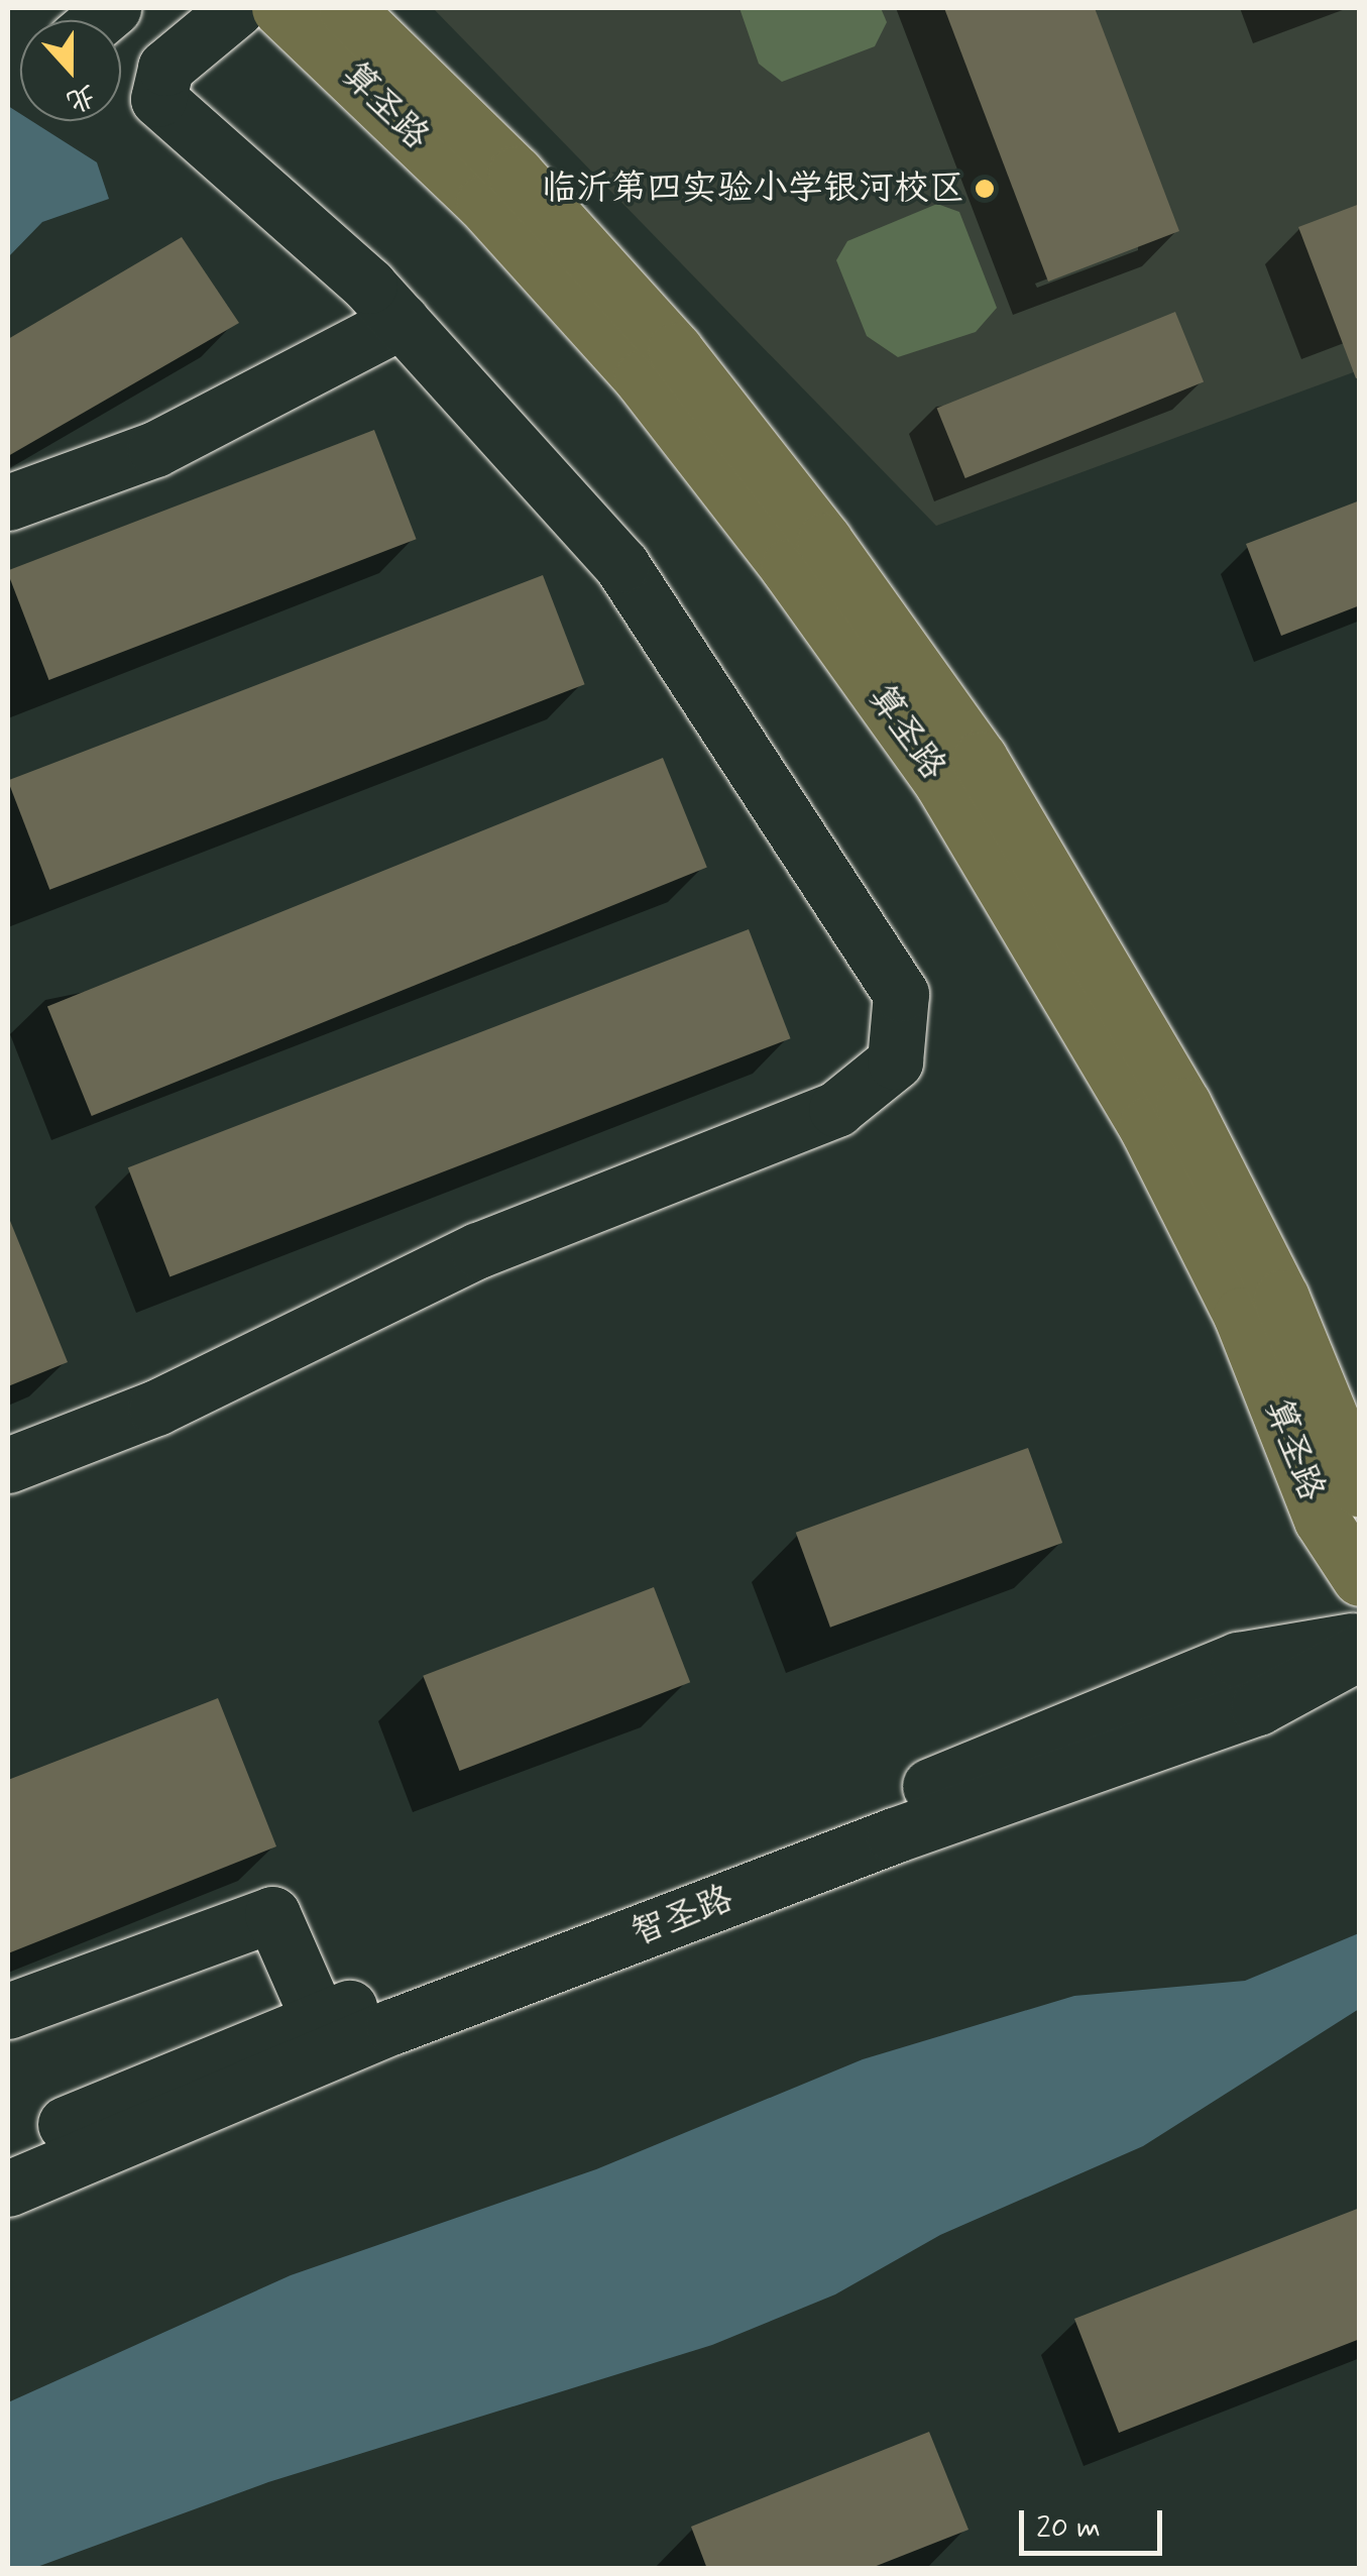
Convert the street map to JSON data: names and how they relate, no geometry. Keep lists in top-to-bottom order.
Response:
{
  "streets": {
    "main road": ["算圣路"],
    "street": ["智圣路"]
  },
  "places": ["临沂第四实验小学银河校区"],
  "scale_bar": "20 m",
  "north": "bottom"
}
